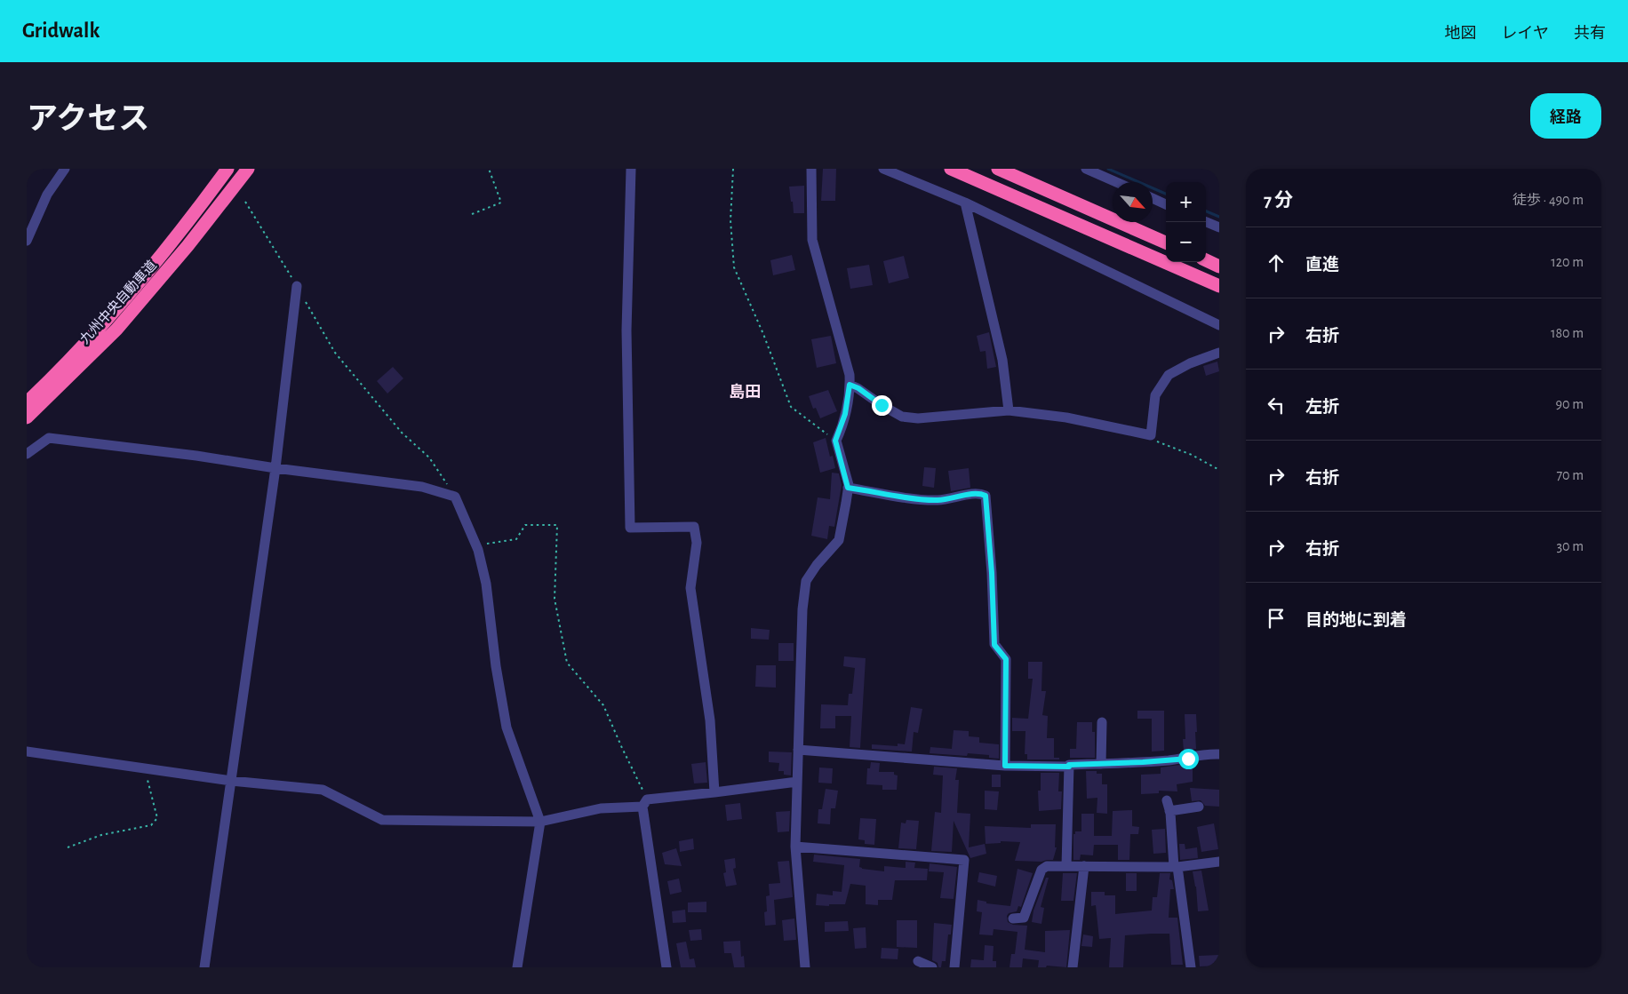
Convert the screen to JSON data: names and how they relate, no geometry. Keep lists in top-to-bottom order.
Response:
{
  "streets": {
    "highway": ["九州中央自動車道"]
  },
  "districts": ["島田"],
  "north": "bottom right",
  "page": {
    "header": "Gridwalk",
    "nav": ["地図", "レイヤ", "共有"],
    "title": "アクセス",
    "buttons": "経路",
    "heading": ["7 分", "徒歩 · 490 m"],
    "map_buttons": ["+", "−"],
    "list": [
      ["直進", "120 m"],
      ["右折", "180 m"],
      ["左折", "90 m"],
      ["右折", "70 m"],
      ["右折", "30 m"],
      "目的地に到着"
    ]
  }
}
